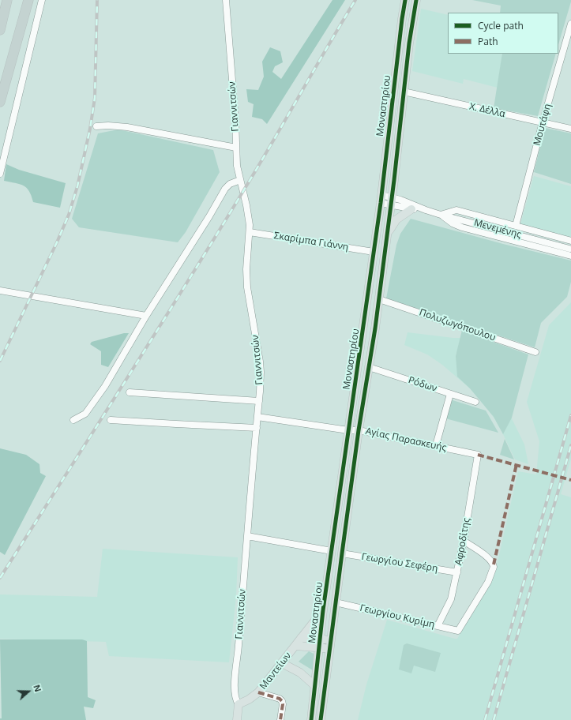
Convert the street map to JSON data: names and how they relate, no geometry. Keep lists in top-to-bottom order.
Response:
{
  "streets": {
    "main road": ["Μοναστηρίου", "Γιαννιτσών", "Μαντείων"],
    "street": [
      "Χ. Δέλλα",
      "Μουτάφη",
      "Μενεμένης",
      "Σκαρίμπα Γιάννη",
      "Πολυζωγόπουλου",
      "Ρόδων",
      "Αγίας Παρασκευής",
      "Αφροδίτης",
      "Γεωργίου Σεφέρη",
      "Γεωργίου Κυρίμη"
    ]
  },
  "crossings": [
    ["Μοναστηρίου", "Χ. Δέλλα"],
    ["Μοναστηρίου", "Μενεμένης"],
    ["Μοναστηρίου", "Σκαρίμπα Γιάννη"],
    ["Μοναστηρίου", "Πολυζωγόπουλου"],
    ["Μοναστηρίου", "Ρόδων"],
    ["Μοναστηρίου", "Αγίας Παρασκευής"],
    ["Μοναστηρίου", "Γεωργίου Σεφέρη"],
    ["Μοναστηρίου", "Γεωργίου Κυρίμη"],
    ["Μοναστηρίου", "Μαντείων"],
    ["Γιαννιτσών", "Σκαρίμπα Γιάννη"],
    ["Γιαννιτσών", "Αγίας Παρασκευής"],
    ["Γιαννιτσών", "Μαντείων"],
    ["Χ. Δέλλα", "Μουτάφη"],
    ["Αγίας Παρασκευής", "Αφροδίτης"],
    ["Αφροδίτης", "Γεωργίου Σεφέρη"],
    ["Αφροδίτης", "Γεωργίου Κυρίμη"]
  ],
  "legend": ["Cycle path", "Path"],
  "north": "right"
}
